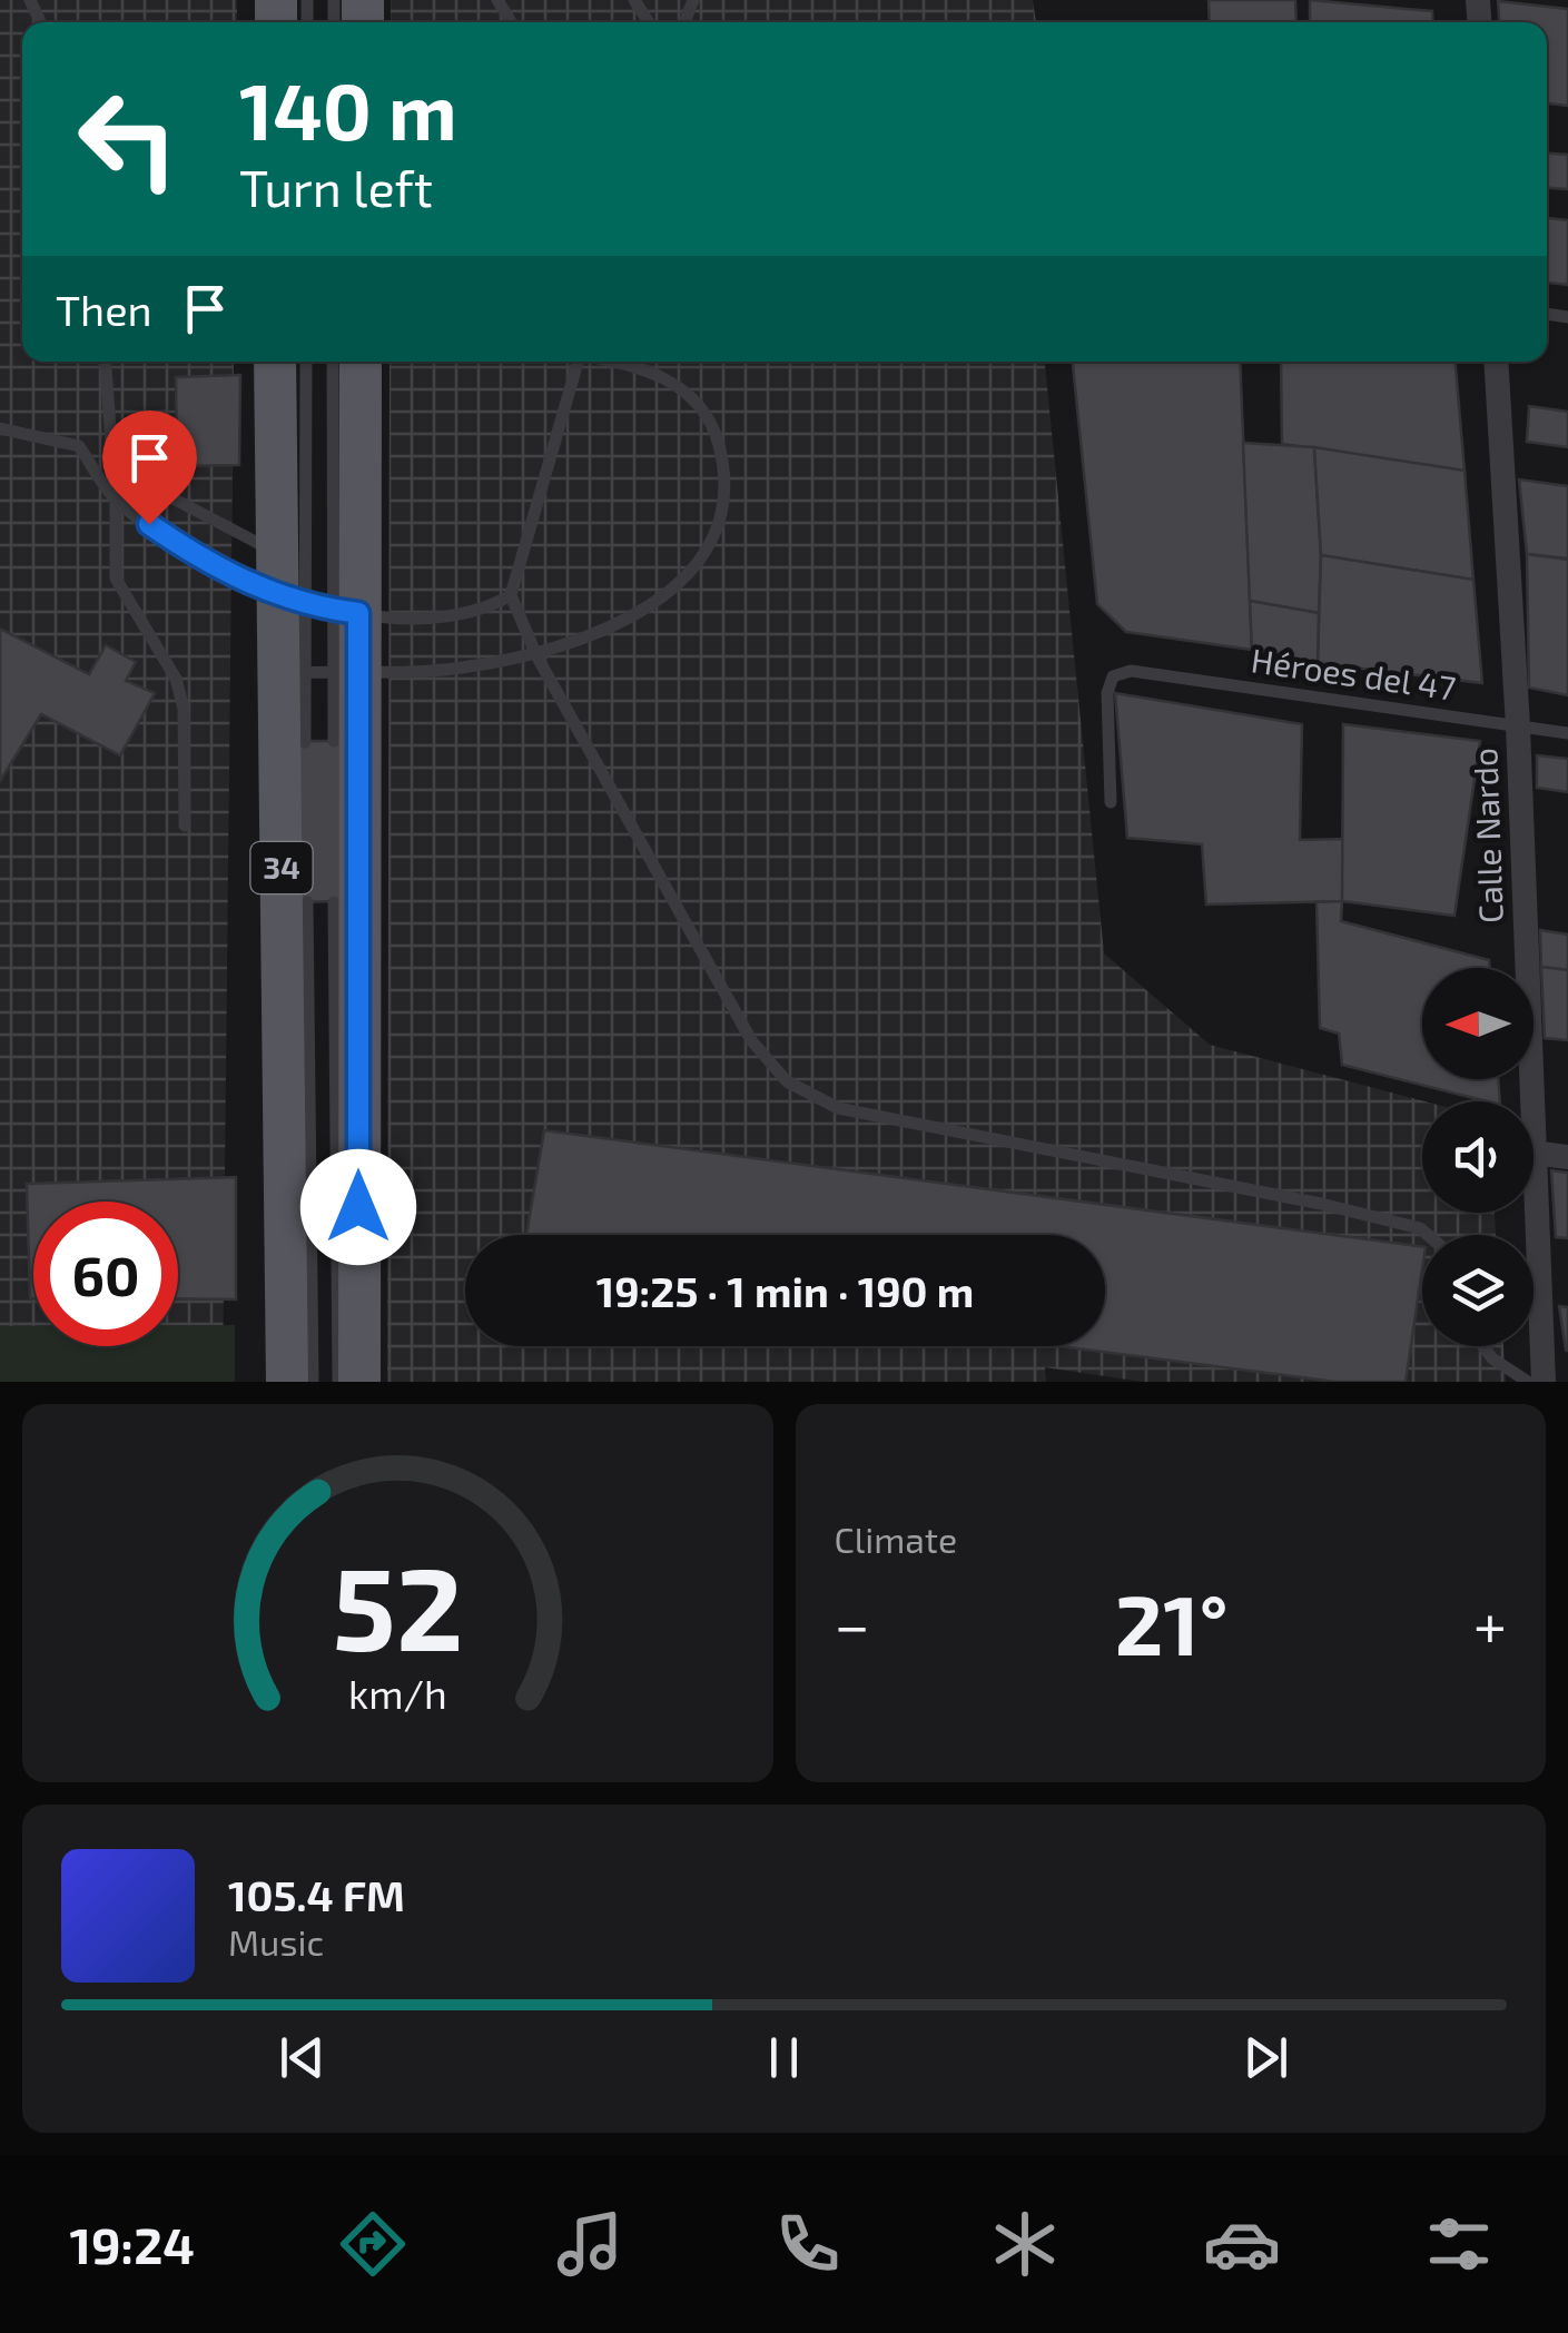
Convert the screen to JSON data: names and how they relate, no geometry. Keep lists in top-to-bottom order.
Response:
{
  "streets": {
    "main road": ["34"],
    "street": ["Calle Nardo"],
    "lane": ["Héroes del 47"]
  },
  "crossings": [
    ["Héroes del 47", "Calle Nardo"]
  ],
  "north": "left",
  "page": {
    "turn": ["140 m", "Turn left"],
    "then": "Then",
    "limit": "60",
    "trip": "19:25 · 1 min · 190 m",
    "tile": "Climate",
    "heat": ["−", "21°", "+"],
    "song": ["105.4 FM", "Music"],
    "tabs": "19:24",
    "gauge": ["52", "km/h"]
  }
}
